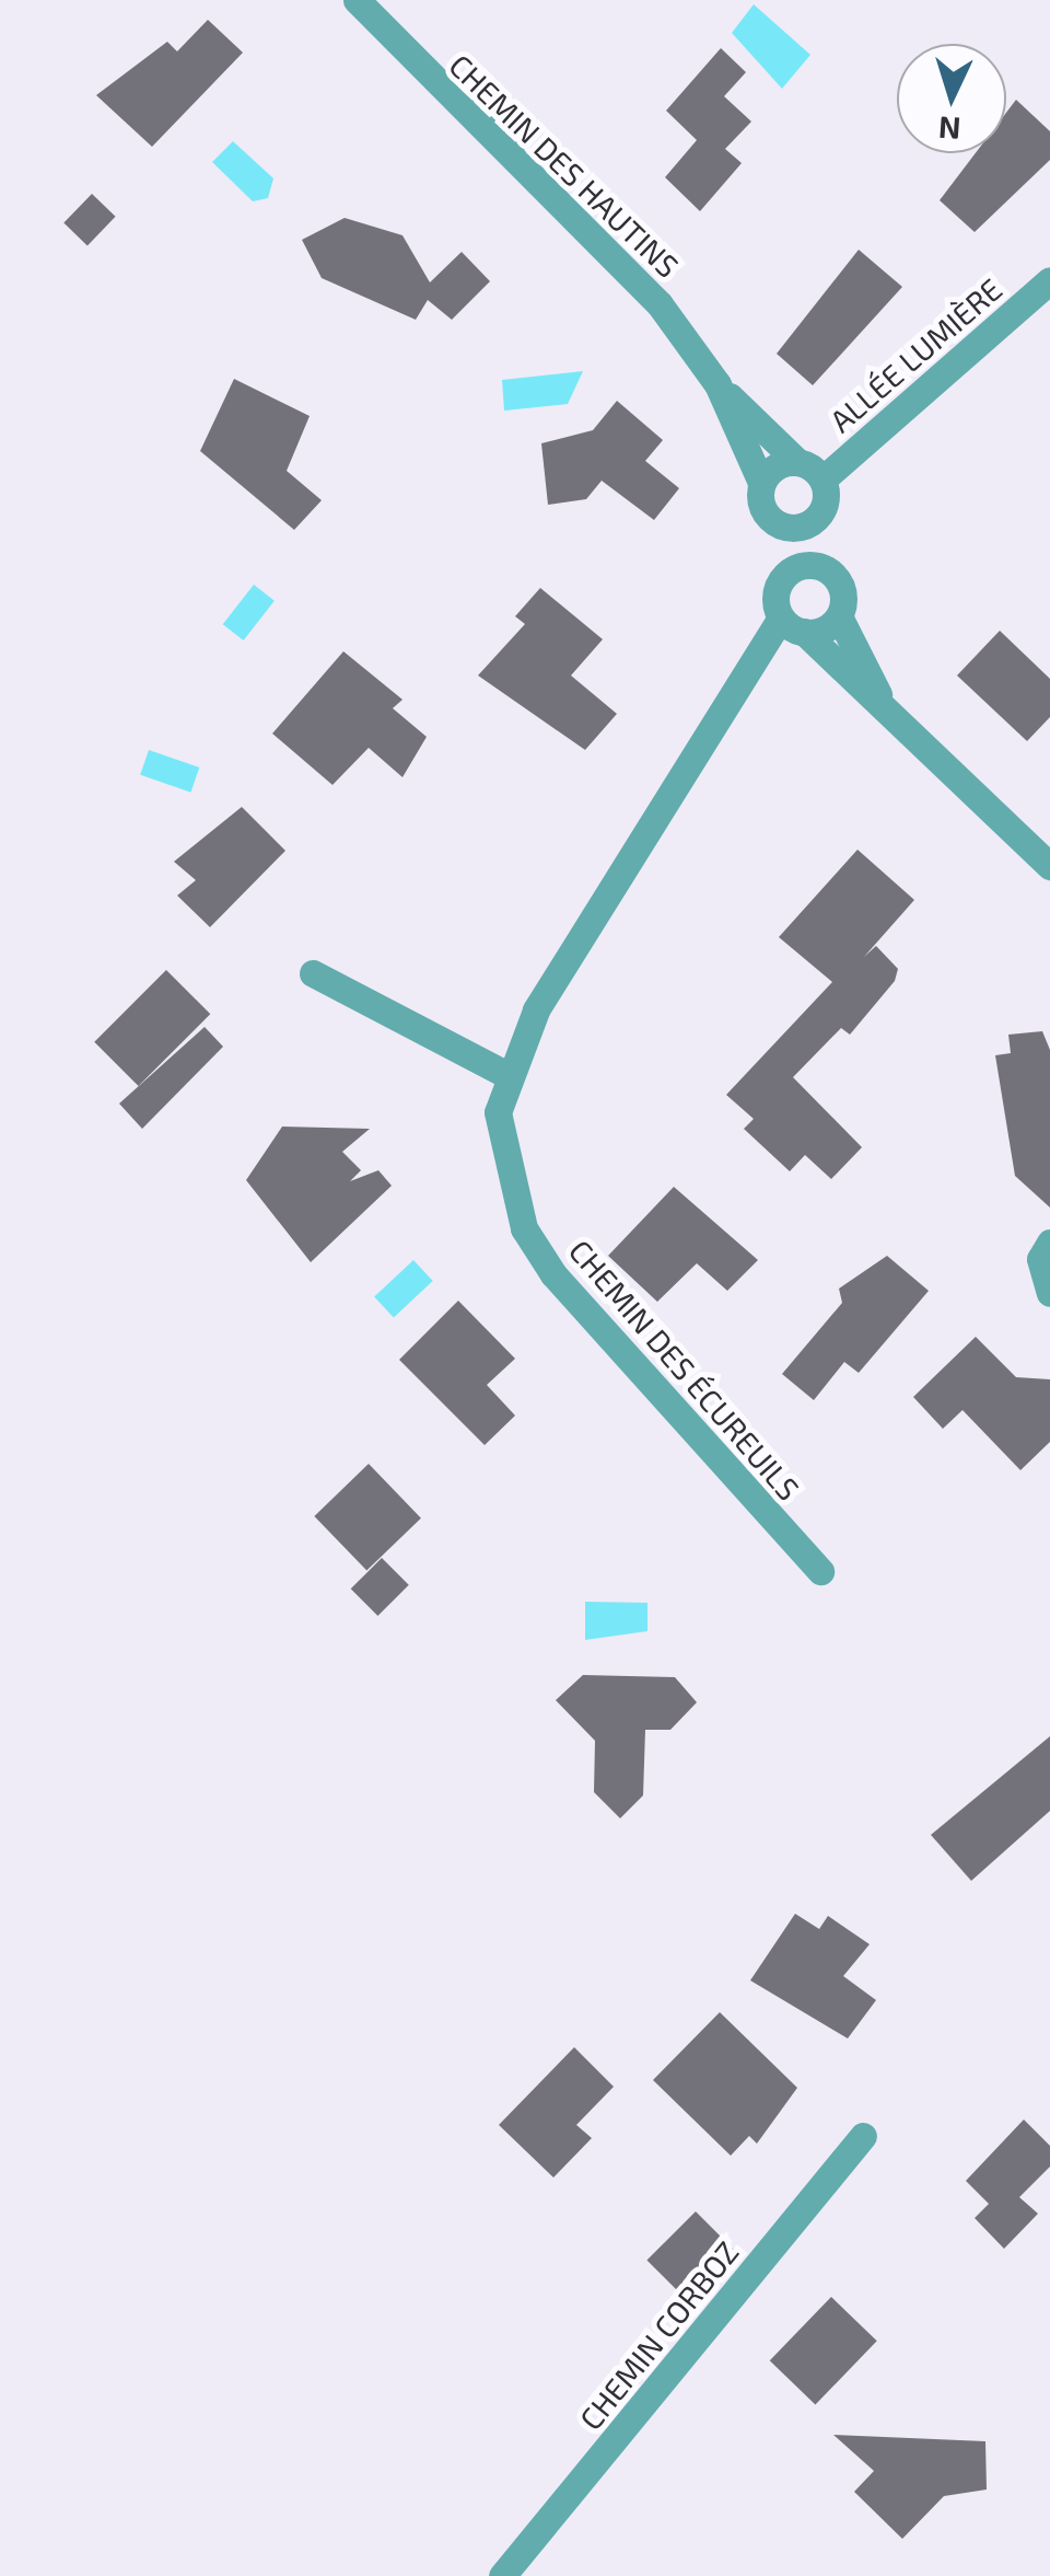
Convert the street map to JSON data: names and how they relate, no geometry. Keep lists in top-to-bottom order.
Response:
{
  "streets": {
    "street": [
      "CHEMIN DES HAUTINS",
      "ALLÉE LUMIÈRE",
      "CHEMIN DES ÉCUREUILS",
      "CHEMIN CORBOZ"
    ]
  },
  "crossings": [
    ["CHEMIN DES HAUTINS", "ALLÉE LUMIÈRE"],
    ["CHEMIN DES HAUTINS", "CHEMIN DES ÉCUREUILS"]
  ],
  "north": "bottom"
}
